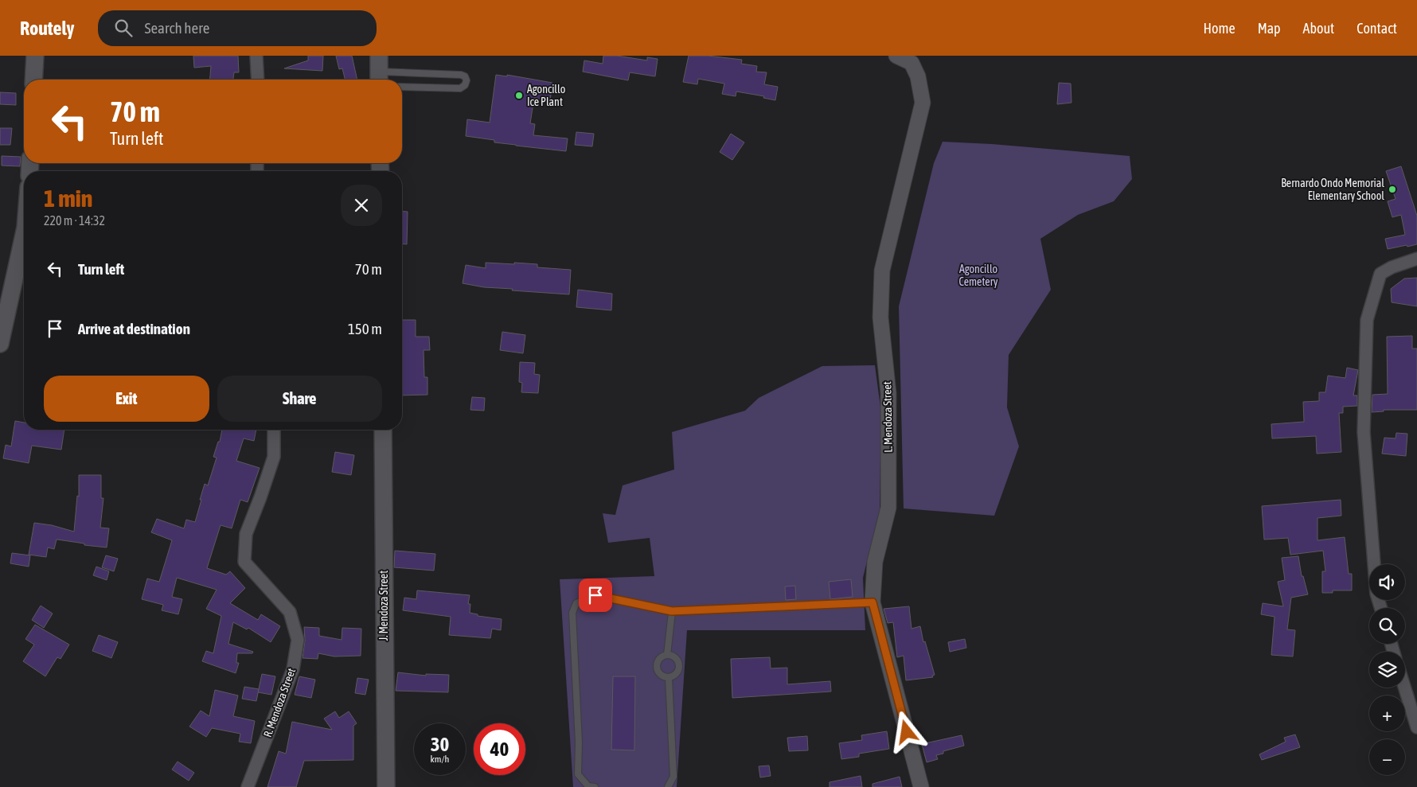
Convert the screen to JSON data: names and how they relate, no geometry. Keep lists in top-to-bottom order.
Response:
{
  "streets": {
    "main road": ["J. Mendoza Street"],
    "street": ["L. Mendoza Street", "R. Mendoza Street"]
  },
  "parks": ["Agoncillo Cemetery"],
  "places": ["Agoncillo Ice Plant", "Bernardo Ondo Memorial Elementary School"],
  "page": {
    "header": "Routely",
    "search": "Search here",
    "nav": [
      "Home",
      "Map",
      "About",
      "Contact"
    ],
    "turn": ["70 m", "Turn left"],
    "heading": ["1 min", "220 m · 14:32"],
    "list": [
      {
        "name": "Turn left",
        "value": "70 m"
      },
      {
        "name": "Arrive at destination",
        "value": "150 m"
      }
    ],
    "buttons": ["Exit", "Share"],
    "map_buttons": ["+", "−"],
    "speed": "30 km/h",
    "limit": "40"
  }
}
